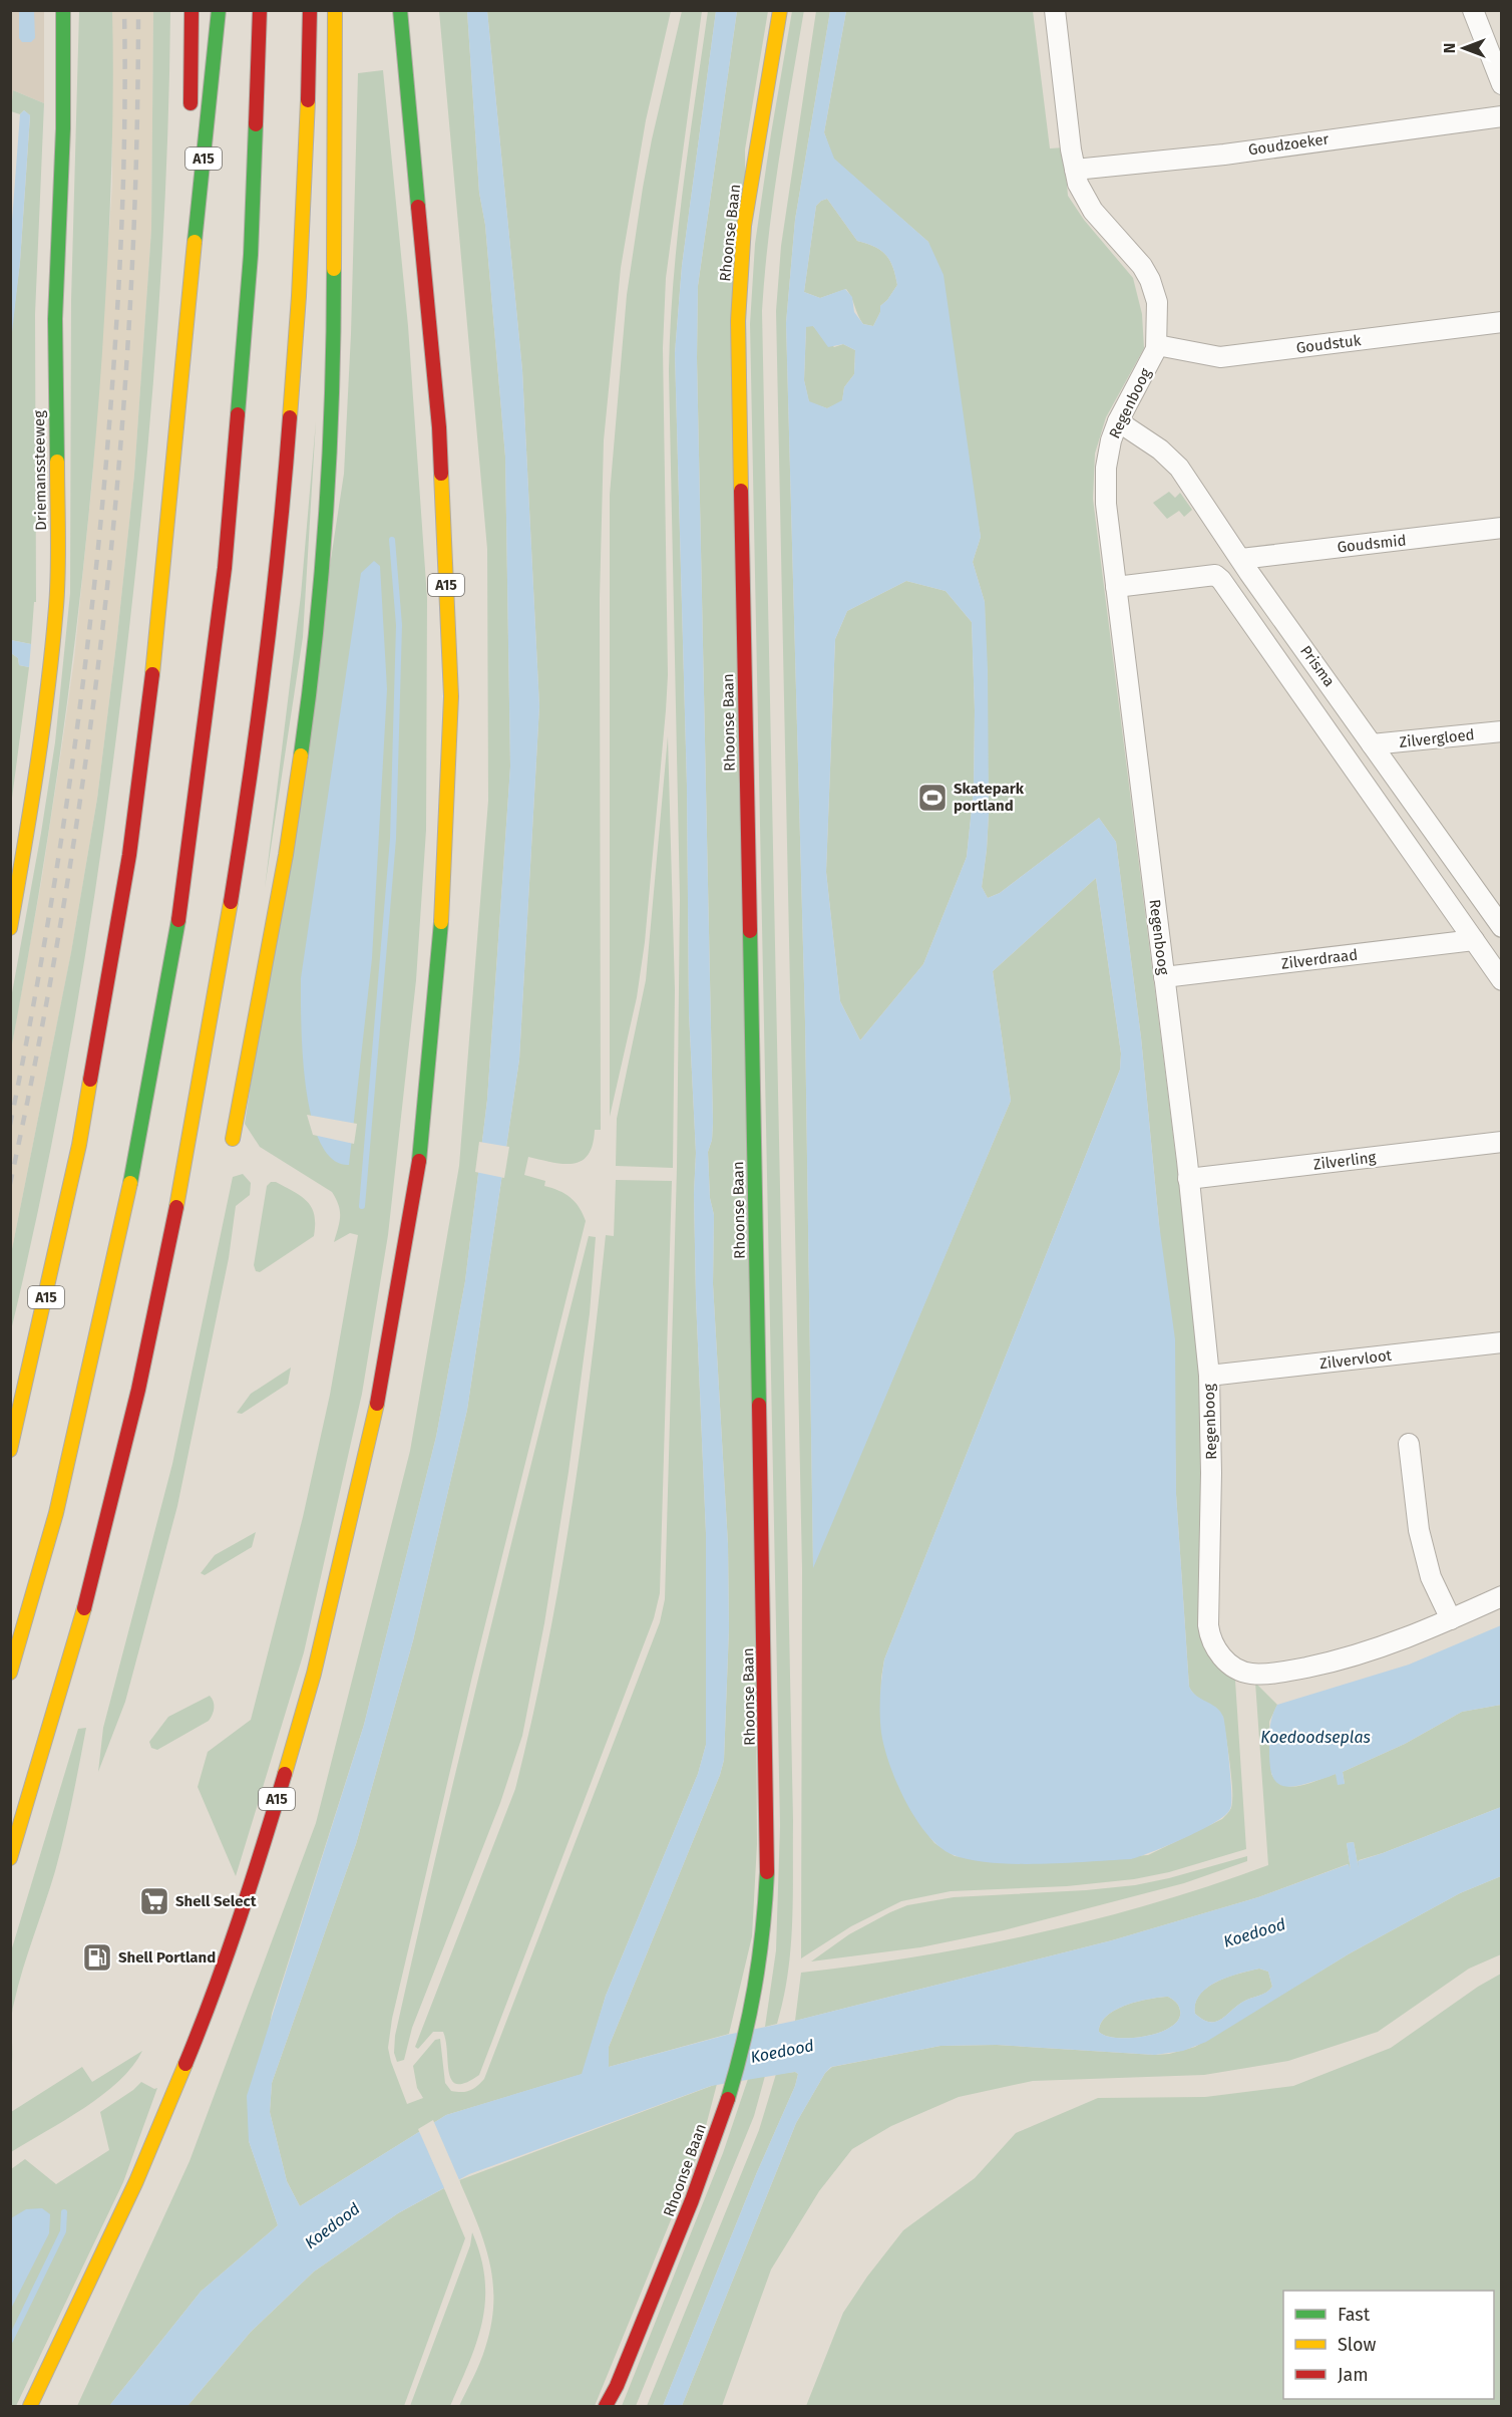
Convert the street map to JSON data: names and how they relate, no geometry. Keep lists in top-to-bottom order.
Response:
{
  "streets": {
    "main road": ["A15", "Rhoonse Baan", "Driemanssteeweg"],
    "street": [
      "Goudzoeker",
      "Goudstuk",
      "Regenboog",
      "Goudsmid",
      "Prisma",
      "Zilvergloed",
      "Zilverdraad",
      "Zilverling",
      "Zilvervloot"
    ]
  },
  "crossings": [
    ["Goudzoeker", "Regenboog"],
    ["Goudstuk", "Regenboog"],
    ["Regenboog", "Prisma"],
    ["Regenboog", "Zilverdraad"],
    ["Regenboog", "Zilverling"],
    ["Regenboog", "Zilvervloot"],
    ["Goudsmid", "Prisma"],
    ["Prisma", "Zilvergloed"],
    ["Prisma", "Zilverdraad"]
  ],
  "water": ["Koedoodseplas", "Koedood"],
  "places": {
    "sports": ["Skatepark portland"],
    "supermarket": ["Shell Select"],
    "fuel station": ["Shell Portland"]
  },
  "legend": ["Fast", "Slow", "Jam"],
  "north": "left"
}
